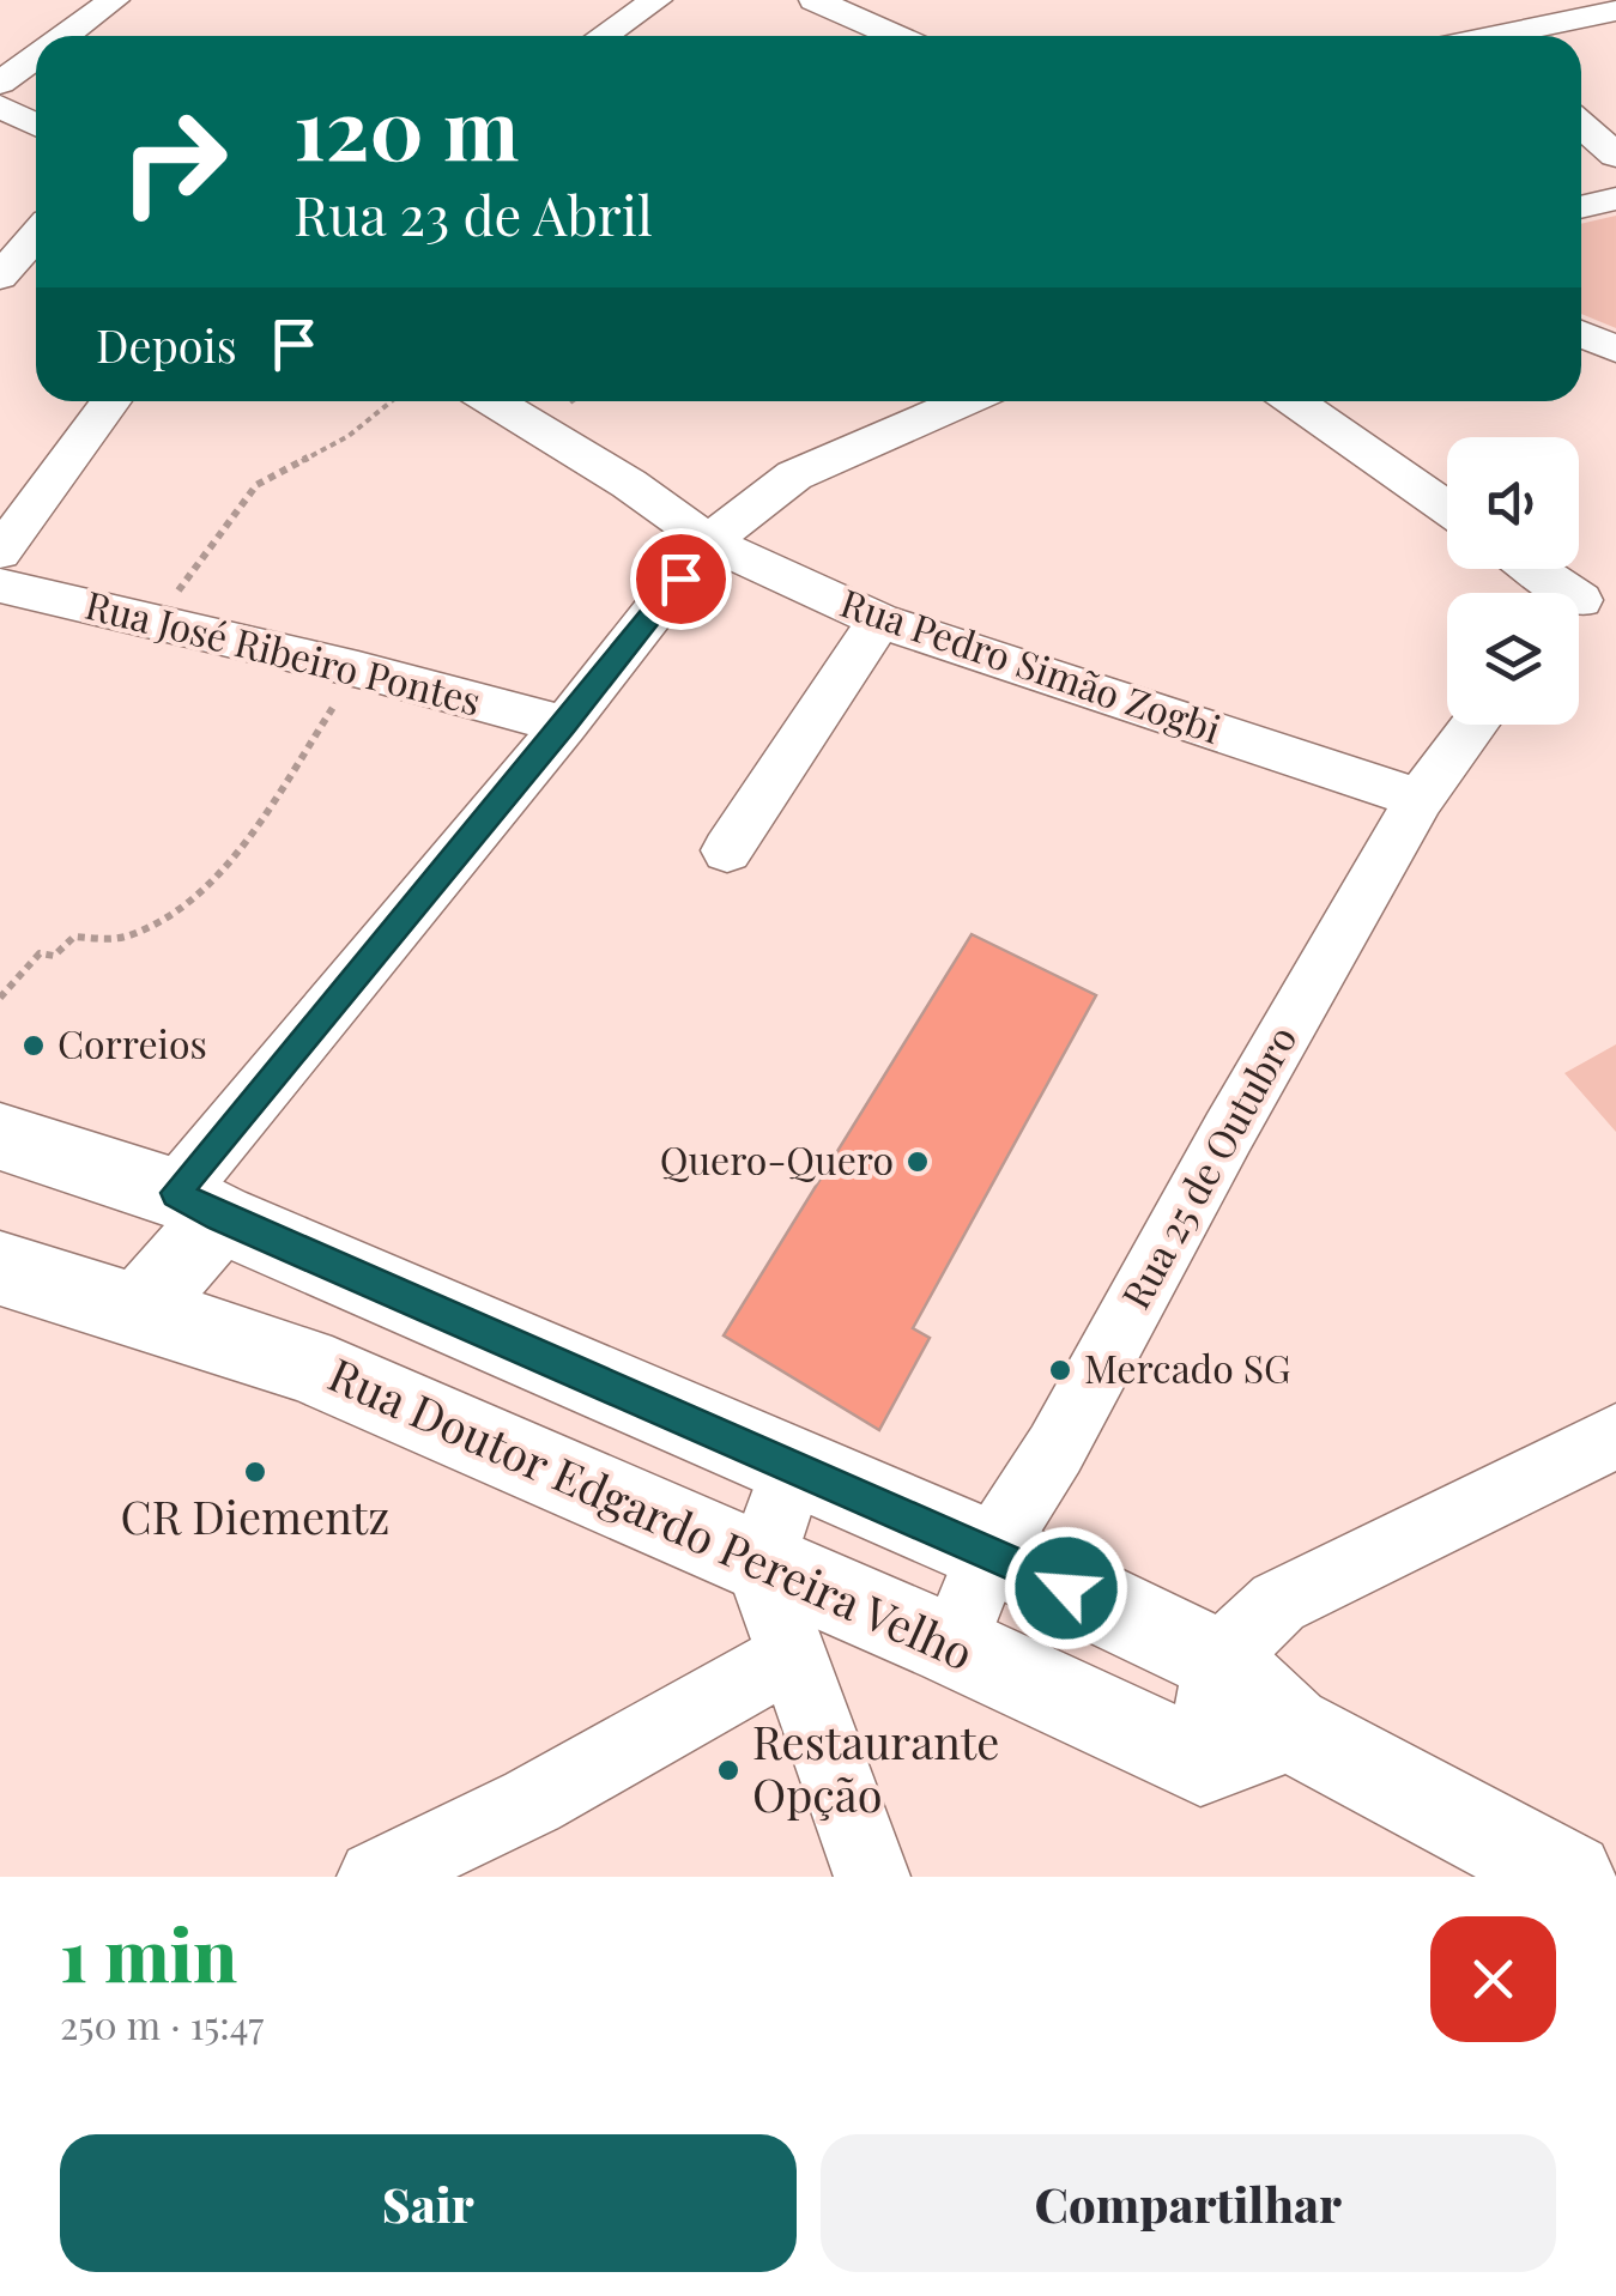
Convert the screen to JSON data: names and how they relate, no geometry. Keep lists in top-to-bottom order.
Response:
{
  "streets": {
    "main road": ["Rua Doutor Edgardo Pereira Velho"],
    "street": ["Rua José Ribeiro Pontes", "Rua Pedro Simão Zogbi", "Rua 25 de Outubro"]
  },
  "crossings": [
    ["Rua Pedro Simão Zogbi", "Rua 25 de Outubro"],
    ["Rua 25 de Outubro", "Rua Doutor Edgardo Pereira Velho"]
  ],
  "places": [
    "Correios",
    "Quero-Quero",
    "Mercado SG",
    "CR Diementz",
    "Restaurante Opção"
  ],
  "page": {
    "turn": ["120 m", "Rua 23 de Abril"],
    "then": "Depois",
    "heading": ["1 min", "250 m · 15:47"],
    "buttons": ["Sair", "Compartilhar"]
  }
}
